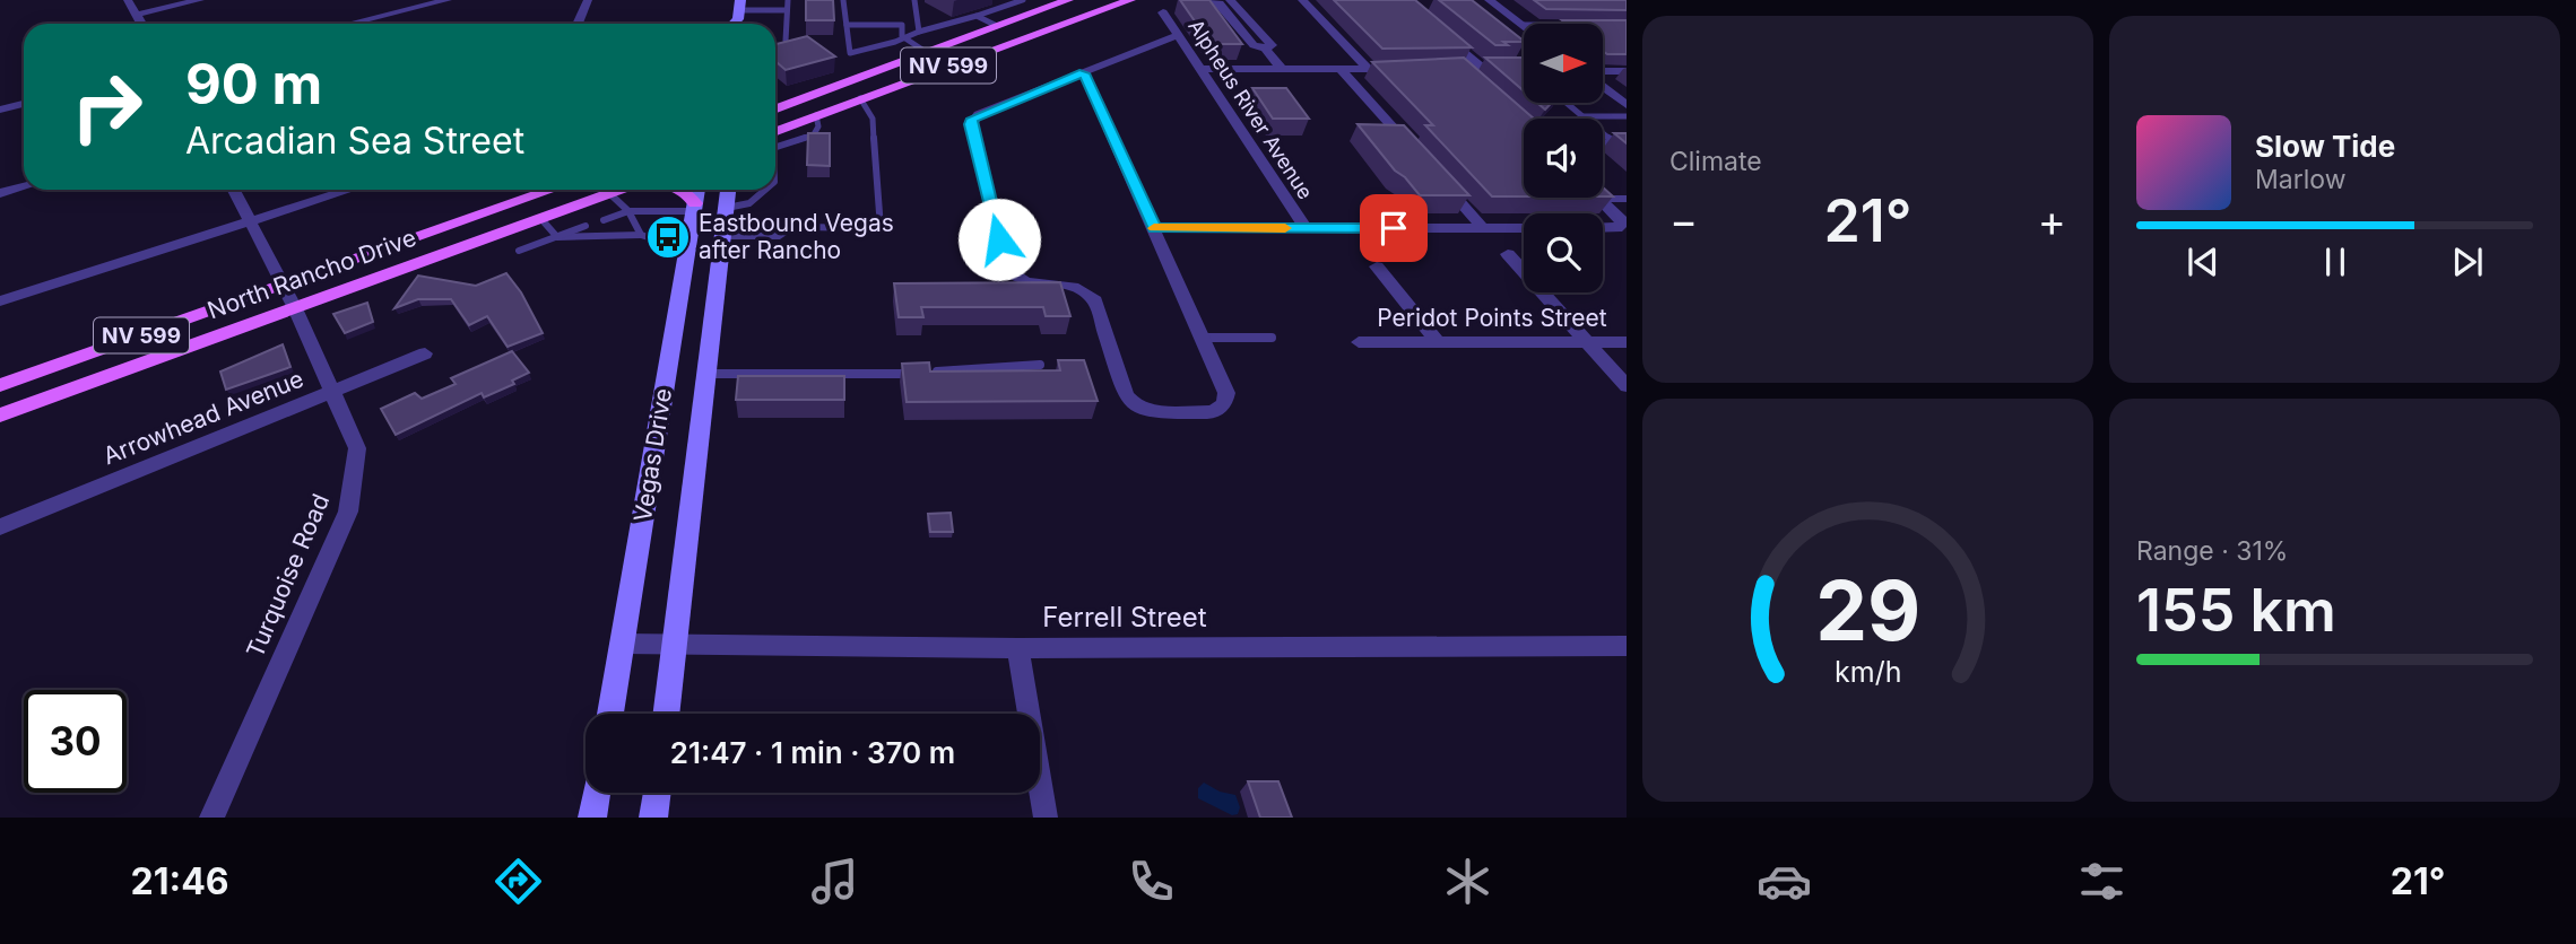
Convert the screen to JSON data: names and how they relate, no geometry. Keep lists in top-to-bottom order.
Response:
{
  "streets": {
    "main road": ["NV 599", "North Rancho Drive", "Vegas Drive"],
    "street": [
      "Alpheus River Avenue",
      "Peridot Points Street",
      "Arrowhead Avenue",
      "Turquoise Road",
      "Ferrell Street"
    ]
  },
  "crossings": [
    ["North Rancho Drive", "Vegas Drive"],
    ["North Rancho Drive", "Turquoise Road"],
    ["Arrowhead Avenue", "Turquoise Road"],
    ["Vegas Drive", "Ferrell Street"]
  ],
  "places": {
    "bus stop": ["Eastbound Vegas after Rancho"]
  },
  "north": "right",
  "page": {
    "tile": [
      "Climate",
      ["Range · 31%", "155 km"]
    ],
    "turn": ["90 m", "Arcadian Sea Street"],
    "song": ["Slow Tide", "Marlow"],
    "heat": ["−", "21°", "+"],
    "limit": "30",
    "trip": "21:47 · 1 min · 370 m",
    "tabs": ["21:46", "21°"],
    "gauge": ["29", "km/h"]
  }
}
